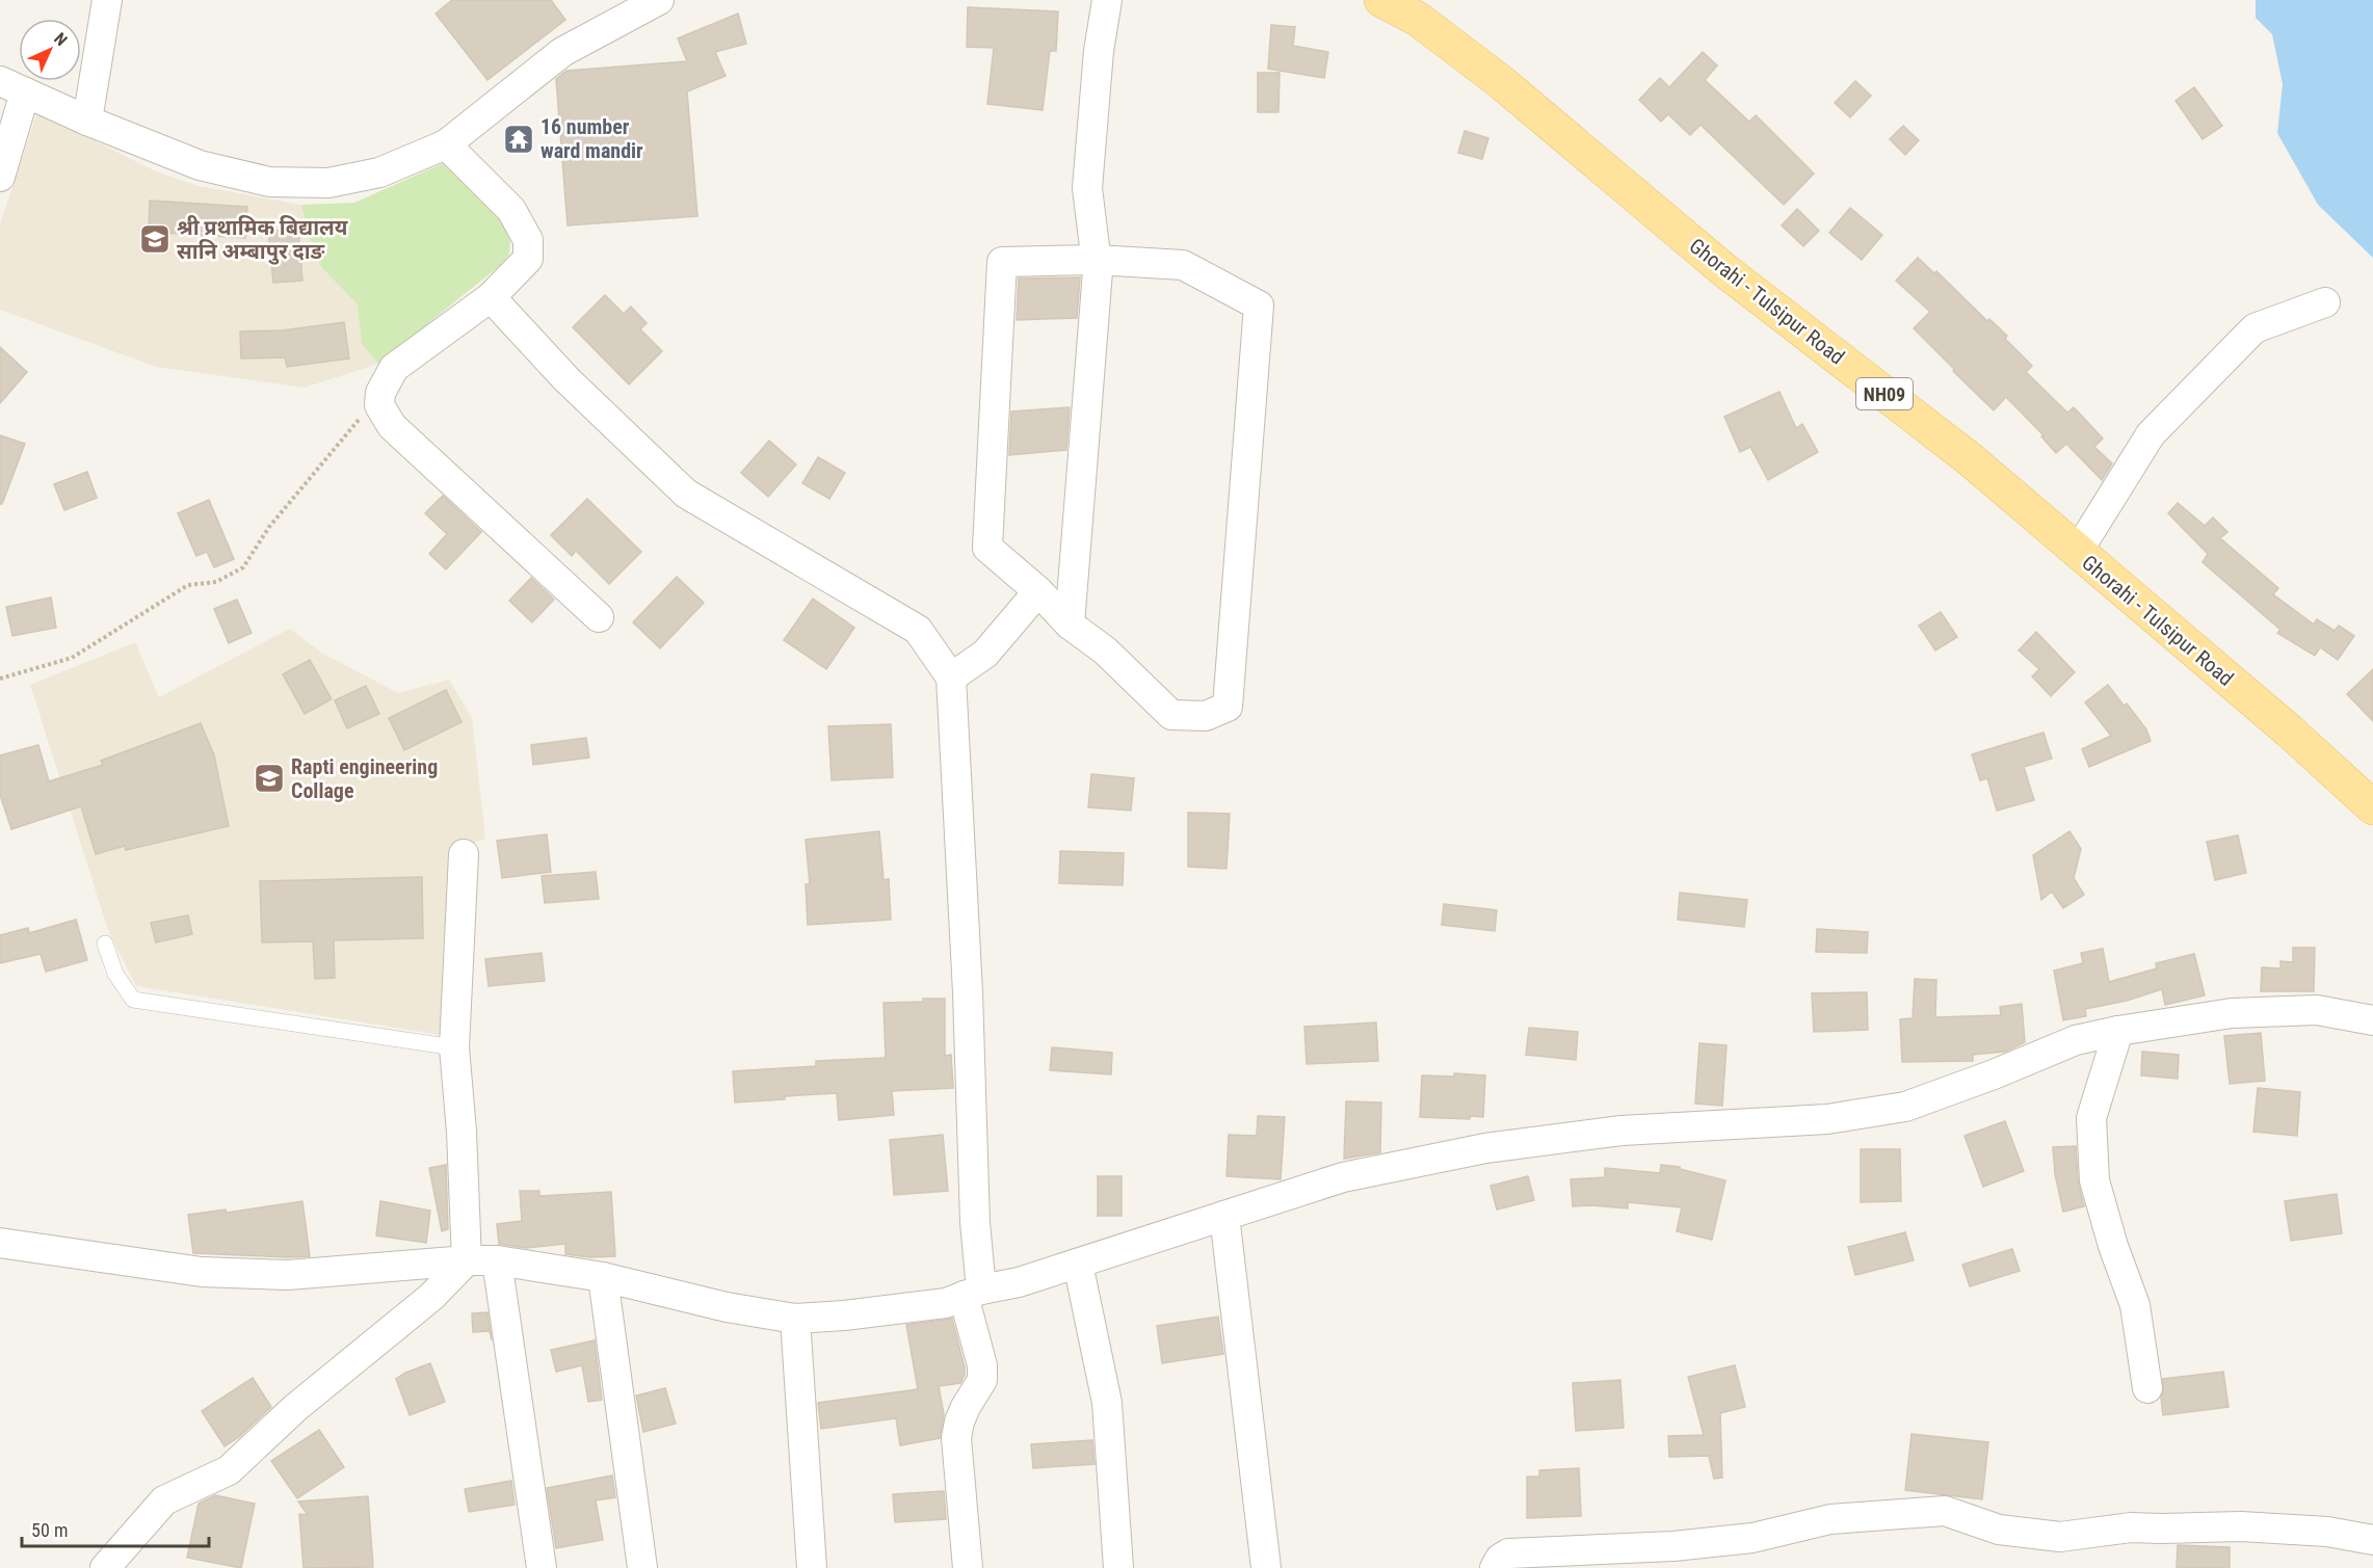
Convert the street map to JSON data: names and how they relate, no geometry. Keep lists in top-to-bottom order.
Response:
{
  "streets": {
    "main road": ["Ghorahi - Tulsipur Road", "NH09"]
  },
  "places": {
    "temple": ["16 number ward mandir"],
    "school or university": ["श्री प्रथामिक बिद्यालय सानि अम्बापुर दाङ", "Rapti engineering Collage"]
  },
  "scale_bar": "50 m",
  "north": "top right"
}
